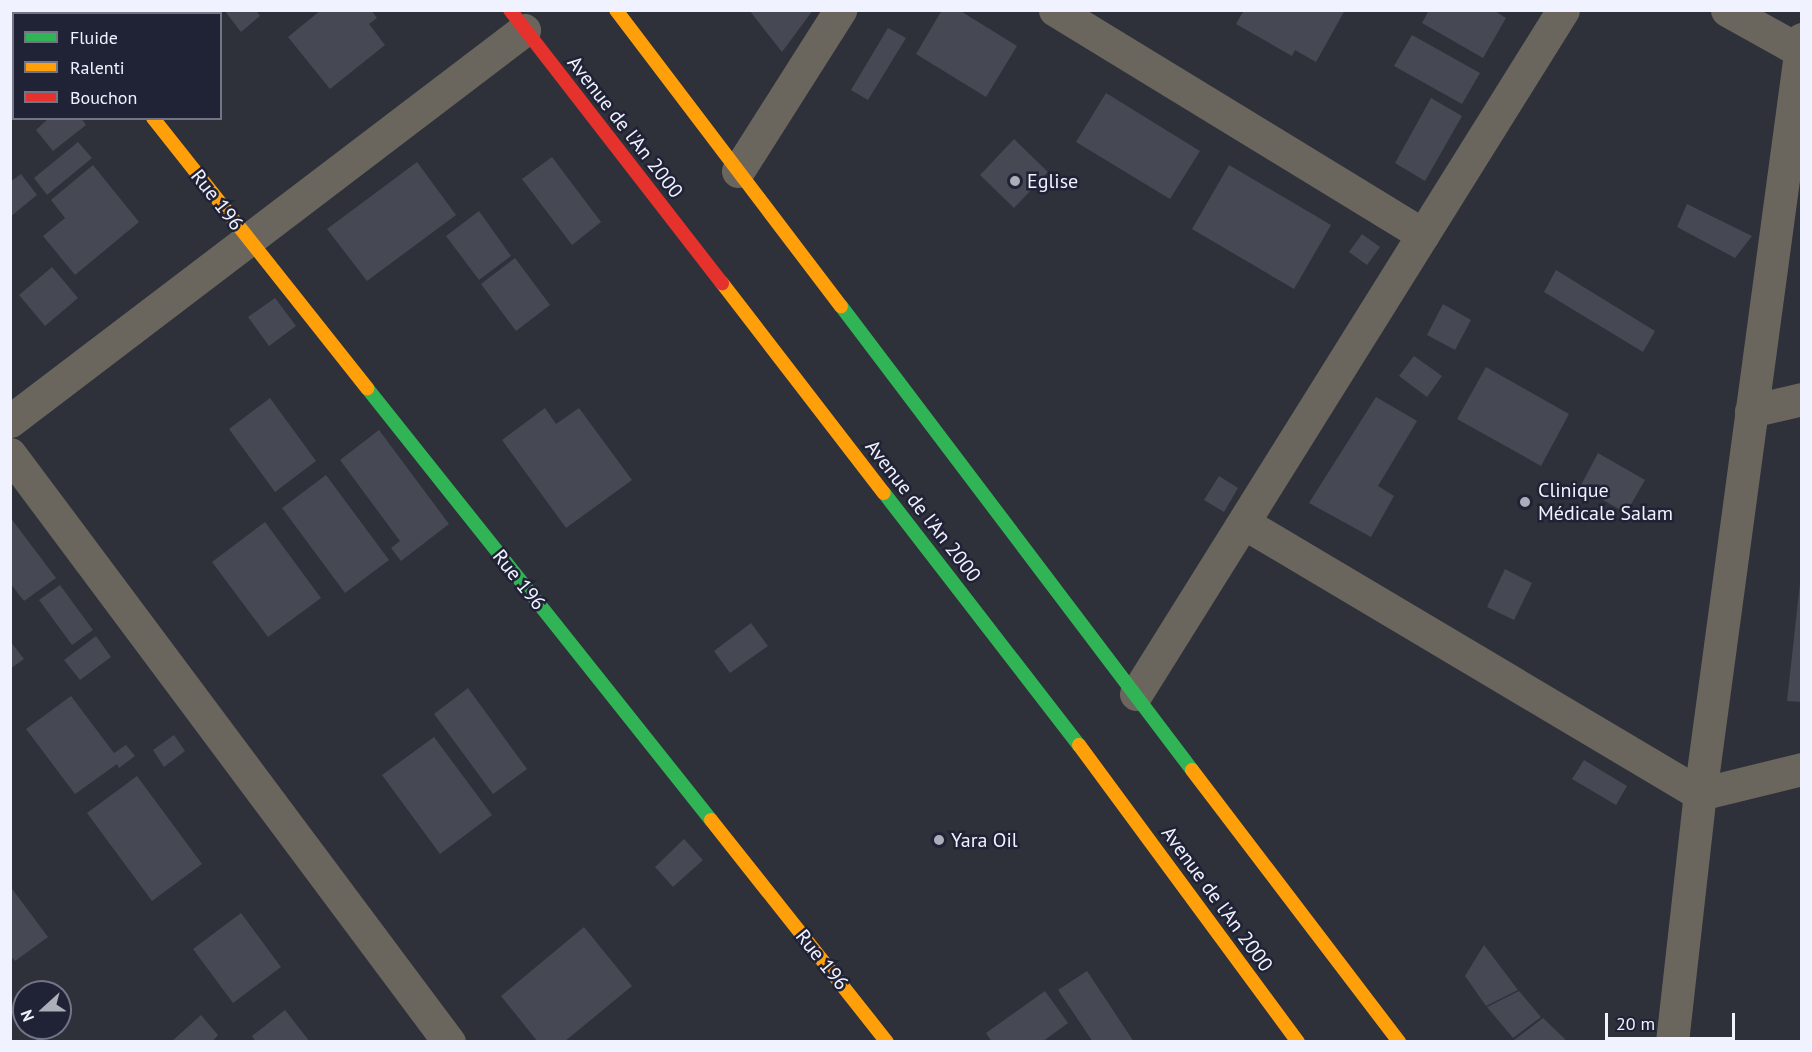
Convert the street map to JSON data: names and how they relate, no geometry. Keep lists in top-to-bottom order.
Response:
{
  "streets": {
    "main road": ["Avenue de l'An 2000", "Rue 196"]
  },
  "places": ["Eglise", "Clinique Médicale Salam", "Yara Oil"],
  "legend": ["Fluide", "Ralenti", "Bouchon"],
  "scale_bar": "20 m",
  "north": "left"
}
